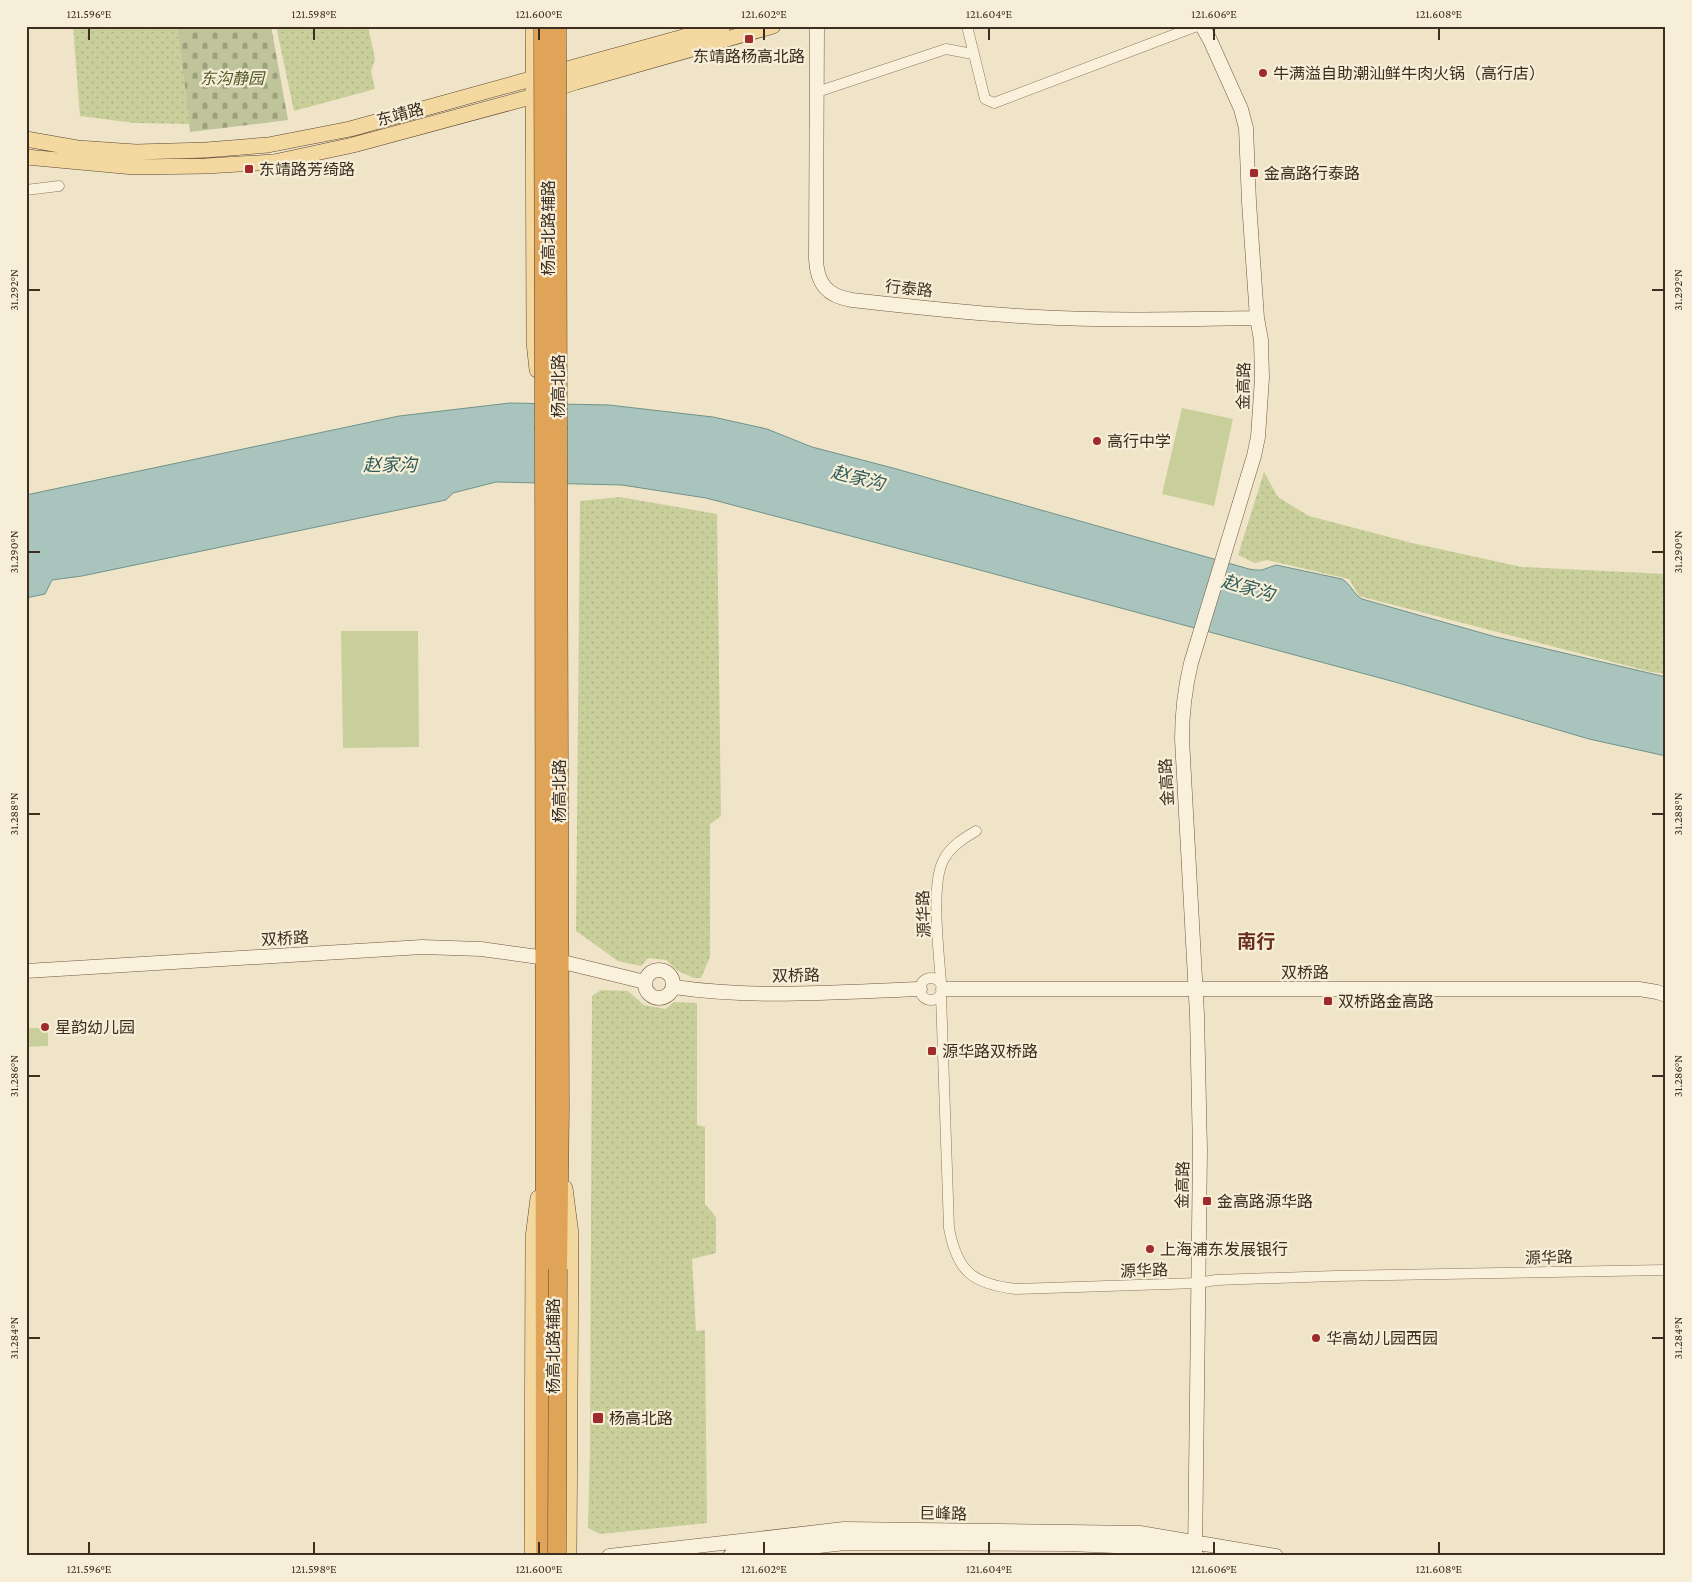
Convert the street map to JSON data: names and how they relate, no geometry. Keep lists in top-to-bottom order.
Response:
{
  "streets": {
    "highway": ["杨高北路"],
    "main road": [
      "东靖路",
      "杨高北路辅路",
      "行泰路",
      "金高路",
      "双桥路",
      "巨峰路"
    ],
    "street": ["源华路"]
  },
  "crossings": [
    ["东靖路", "杨高北路辅路"],
    ["杨高北路辅路", "杨高北路"],
    ["行泰路", "金高路"],
    ["杨高北路", "双桥路"],
    ["金高路", "源华路"],
    ["金高路", "双桥路"],
    ["金高路", "巨峰路"],
    ["源华路", "双桥路"]
  ],
  "districts": ["南行"],
  "water": ["赵家沟"],
  "parks": ["东沟静园"],
  "places": {
    "transit": [
      "东靖路杨高北路",
      "东靖路芳绮路",
      "金高路行泰路",
      "双桥路金高路",
      "源华路双桥路",
      "金高路源华路",
      "杨高北路"
    ],
    "other": [
      "牛满溢自助潮汕鲜牛肉火锅（高行店）",
      "高行中学",
      "星韵幼儿园",
      "上海浦东发展银行",
      "华高幼儿园西园"
    ]
  },
  "coordinates": [
    "121.596°E",
    "121.598°E",
    "121.600°E",
    "121.602°E",
    "121.604°E",
    "121.606°E",
    "121.608°E",
    "31.292°N",
    "31.290°N",
    "31.288°N",
    "31.286°N",
    "31.284°N"
  ]
}
